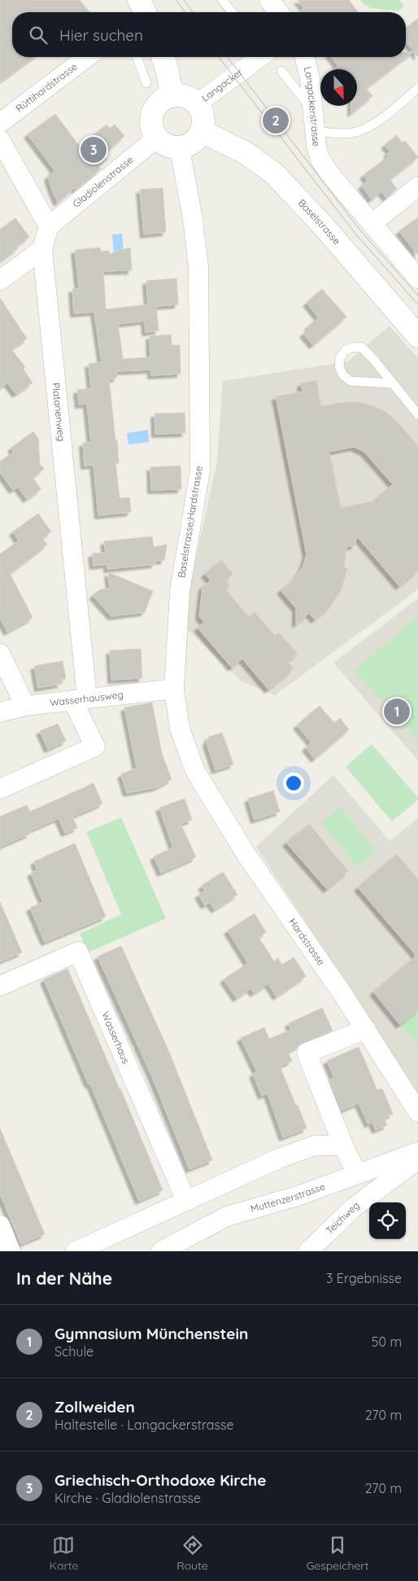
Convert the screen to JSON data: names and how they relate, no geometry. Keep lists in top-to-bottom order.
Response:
{
  "streets": {
    "main road": ["Baselstrasse"],
    "street": [
      "Langacker",
      "Rüttihardstrasse",
      "Langackerstrasse",
      "Gladiolenstrasse",
      "Platanenweg",
      "Baselstrasse;Hardstrasse",
      "Wasserhausweg",
      "Hardstrasse",
      "Wasserhaus",
      "Muttenzerstrasse",
      "Teichweg"
    ]
  },
  "crossings": [
    ["Langacker", "Gladiolenstrasse"],
    ["Langacker", "Baselstrasse"],
    ["Langacker", "Baselstrasse;Hardstrasse"],
    ["Gladiolenstrasse", "Baselstrasse"],
    ["Gladiolenstrasse", "Platanenweg"],
    ["Gladiolenstrasse", "Baselstrasse;Hardstrasse"],
    ["Baselstrasse", "Baselstrasse;Hardstrasse"],
    ["Platanenweg", "Wasserhausweg"],
    ["Baselstrasse;Hardstrasse", "Wasserhausweg"],
    ["Baselstrasse;Hardstrasse", "Hardstrasse"]
  ],
  "north": "bottom",
  "page": {
    "search": "Hier suchen",
    "pins": ["2", "3", "1"],
    "heading": ["In der Nähe", "3 Ergebnisse"],
    "list": [
      {
        "mark": "1",
        "name": "Gymnasium Münchenstein",
        "note": "Schule",
        "value": "50 m"
      },
      {
        "mark": "2",
        "name": "Zollweiden",
        "note": "Haltestelle · Langackerstrasse",
        "value": "270 m"
      },
      {
        "mark": "3",
        "name": "Griechisch-Orthodoxe Kirche",
        "note": "Kirche · Gladiolenstrasse",
        "value": "270 m"
      }
    ],
    "nav": ["Karte", "Route", "Gespeichert"]
  }
}
